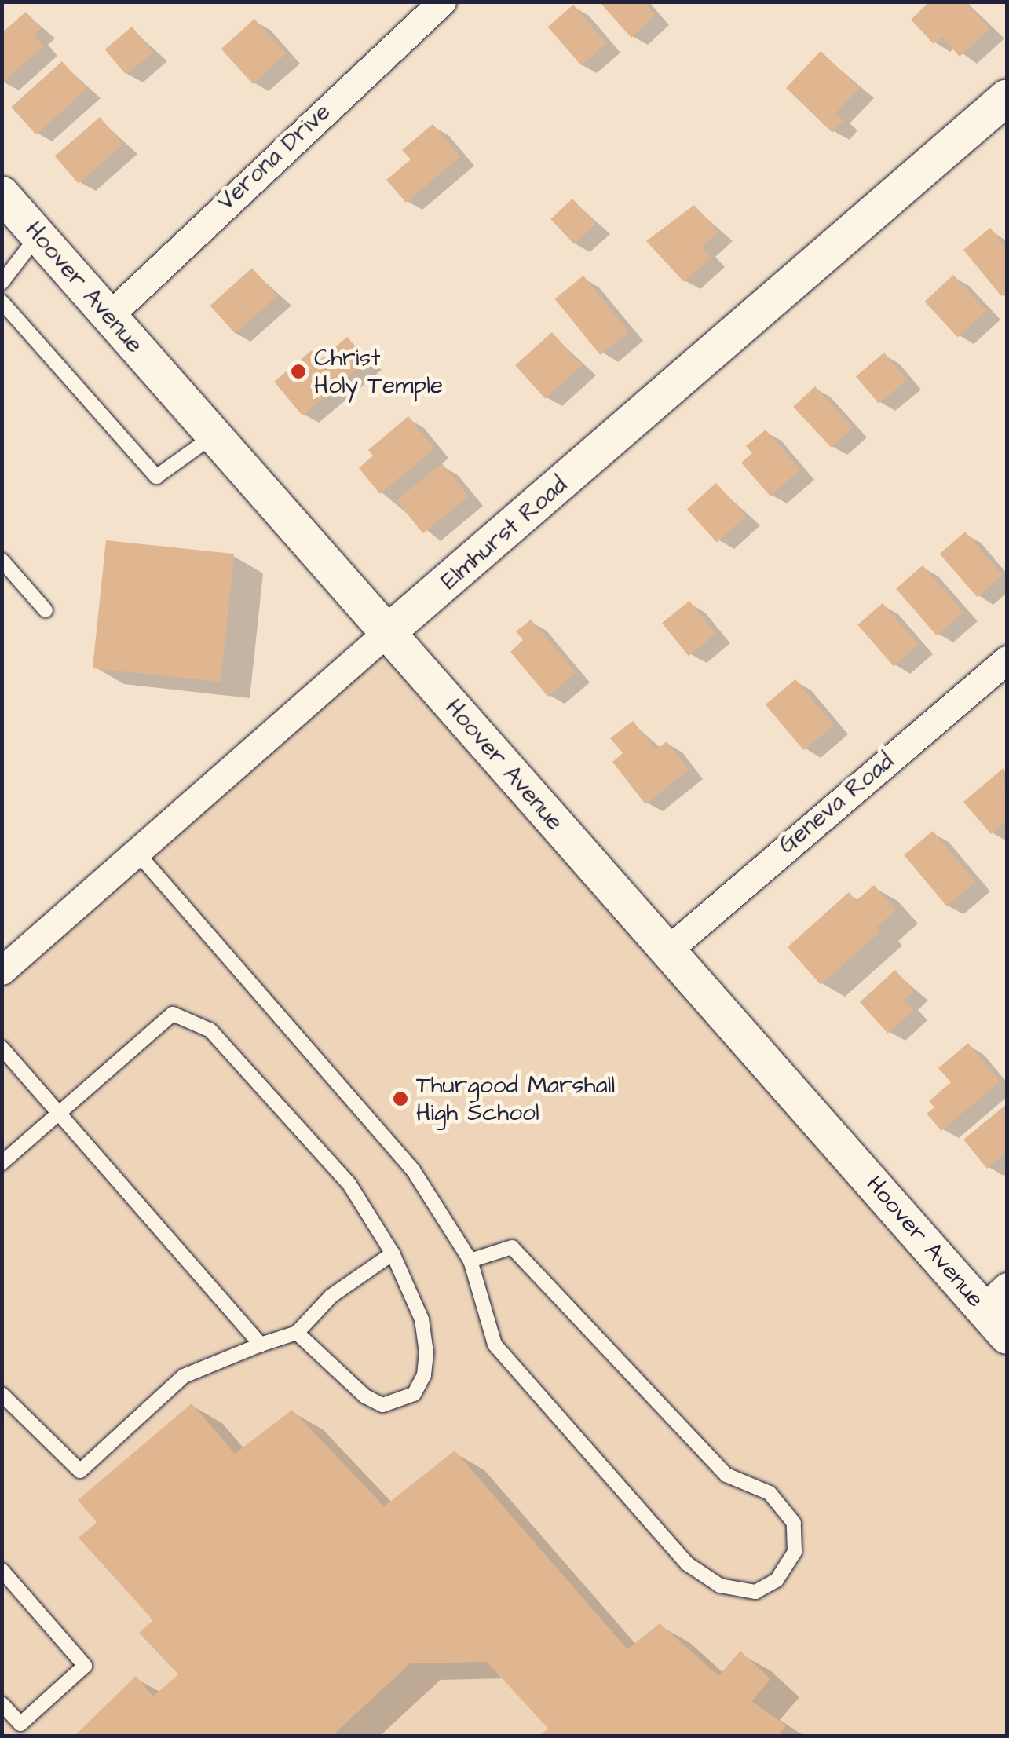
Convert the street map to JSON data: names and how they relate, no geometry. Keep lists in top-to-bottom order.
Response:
{
  "streets": {
    "street": [
      "Verona Drive",
      "Hoover Avenue",
      "Elmhurst Road",
      "Geneva Road"
    ]
  },
  "crossings": [
    ["Verona Drive", "Hoover Avenue"],
    ["Hoover Avenue", "Elmhurst Road"],
    ["Hoover Avenue", "Geneva Road"]
  ],
  "places": ["Christ Holy Temple", "Thurgood Marshall High School"]
}
